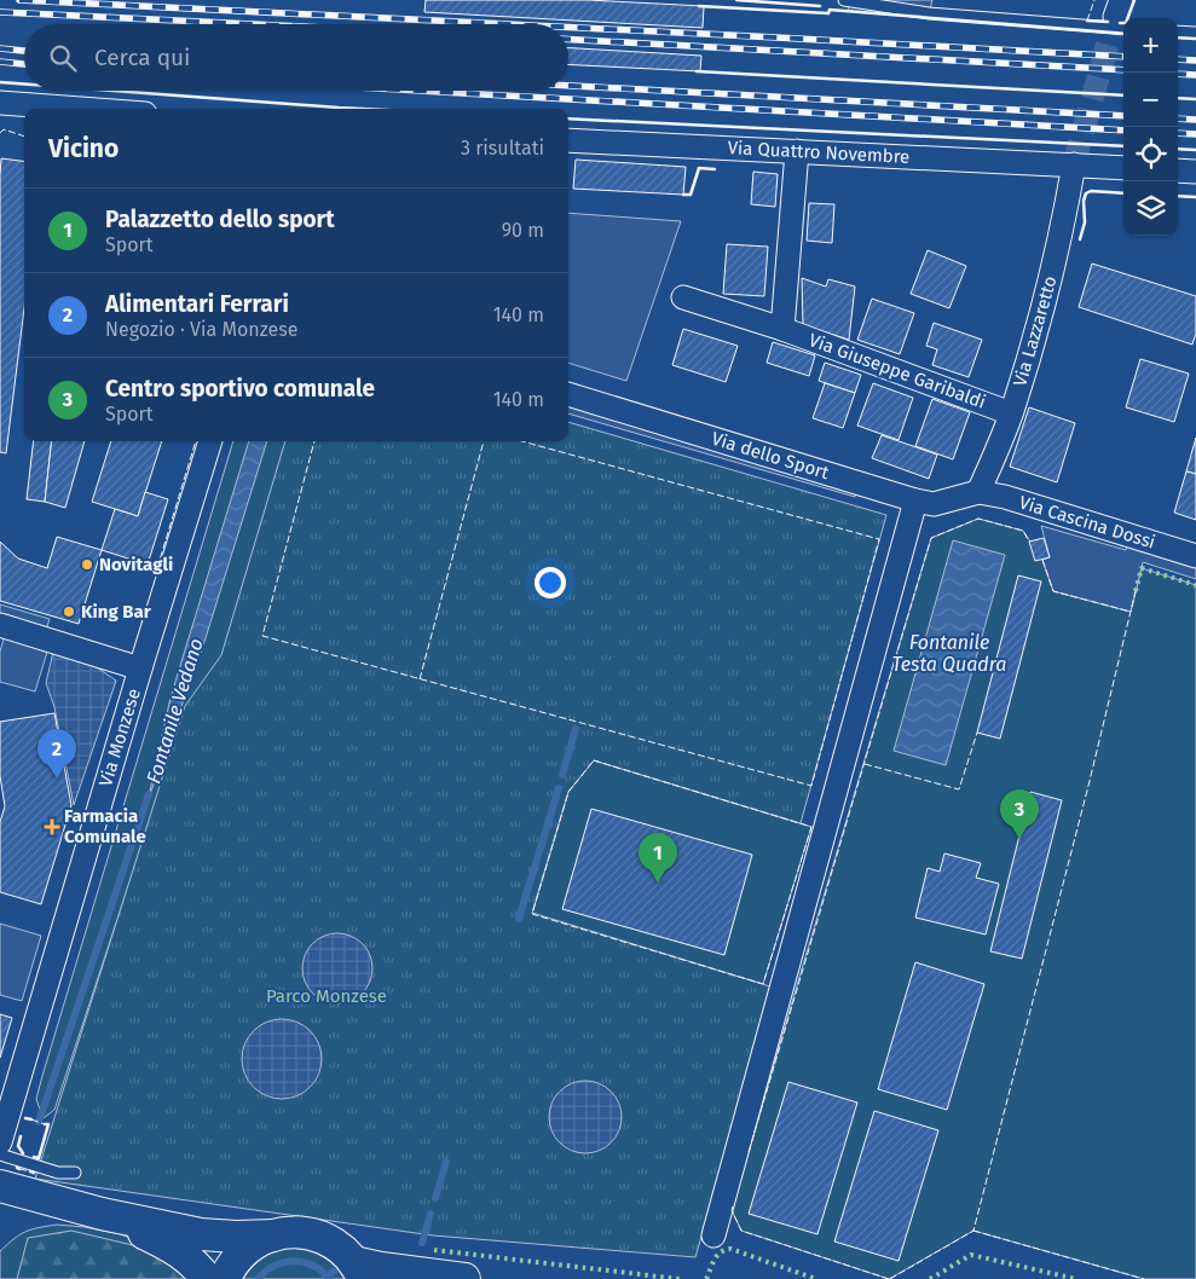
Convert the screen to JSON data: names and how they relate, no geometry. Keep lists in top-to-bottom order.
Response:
{
  "streets": {
    "street": [
      "Via Quattro Novembre",
      "Via Lazzaretto",
      "Via Giuseppe Garibaldi",
      "Via dello Sport",
      "Via Cascina Dossi",
      "Via Monzese"
    ]
  },
  "crossings": [
    ["Via Quattro Novembre", "Via Lazzaretto"],
    ["Via Lazzaretto", "Via Giuseppe Garibaldi"],
    ["Via Lazzaretto", "Via dello Sport"],
    ["Via Lazzaretto", "Via Cascina Dossi"],
    ["Via dello Sport", "Via Cascina Dossi"]
  ],
  "water": ["Fontanile Testa Quadra", "Fontanile Vedano"],
  "parks": ["Parco Monzese"],
  "places": {
    "other": ["Novitagli", "King Bar"],
    "health": ["Farmacia Comunale"]
  },
  "page": {
    "map_buttons": ["+", "−"],
    "search": "Cerca qui",
    "heading": ["Vicino", "3 risultati"],
    "list": [
      {
        "mark": "1",
        "name": "Palazzetto dello sport",
        "note": "Sport",
        "value": "90 m"
      },
      {
        "mark": "2",
        "name": "Alimentari Ferrari",
        "note": "Negozio · Via Monzese",
        "value": "140 m"
      },
      {
        "mark": "3",
        "name": "Centro sportivo comunale",
        "note": "Sport",
        "value": "140 m"
      }
    ],
    "pins": ["2", "3", "1"]
  }
}
